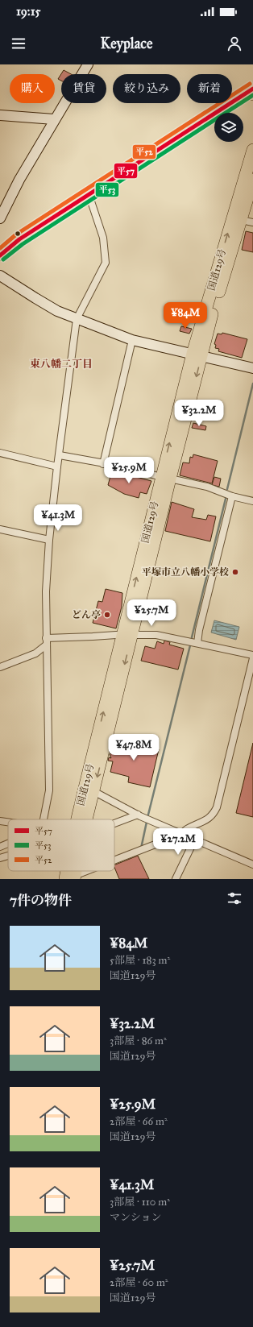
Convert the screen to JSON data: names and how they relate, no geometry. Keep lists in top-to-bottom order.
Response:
{
  "streets": {
    "highway": ["国道129号"]
  },
  "districts": ["東八幡二丁目"],
  "places": ["平塚市立八幡小学校", "どん亭"],
  "lines": ["transit line 平52", "transit line 平57", "transit line 平53"],
  "legend": ["平57", "平53", "平52"],
  "page": {
    "status": "19:15",
    "header": "Keyplace",
    "chip": [
      "購入",
      "賃貸",
      "絞り込み",
      "新着"
    ],
    "price": [
      "¥84M",
      "¥32.2M",
      "¥25.9M",
      "¥41.3M",
      "¥25.7M",
      "¥47.8M",
      "¥27.2M"
    ],
    "heading": "7件の物件",
    "list": [
      {
        "name": "¥84M",
        "note": "5部屋 · 183 m² · 国道129号"
      },
      {
        "name": "¥32.2M",
        "note": "3部屋 · 86 m² · 国道129号"
      },
      {
        "name": "¥25.9M",
        "note": "2部屋 · 66 m² · 国道129号"
      },
      {
        "name": "¥41.3M",
        "note": "3部屋 · 110 m² · マンション"
      },
      {
        "name": "¥25.7M",
        "note": "2部屋 · 60 m² · 国道129号"
      }
    ]
  }
}
